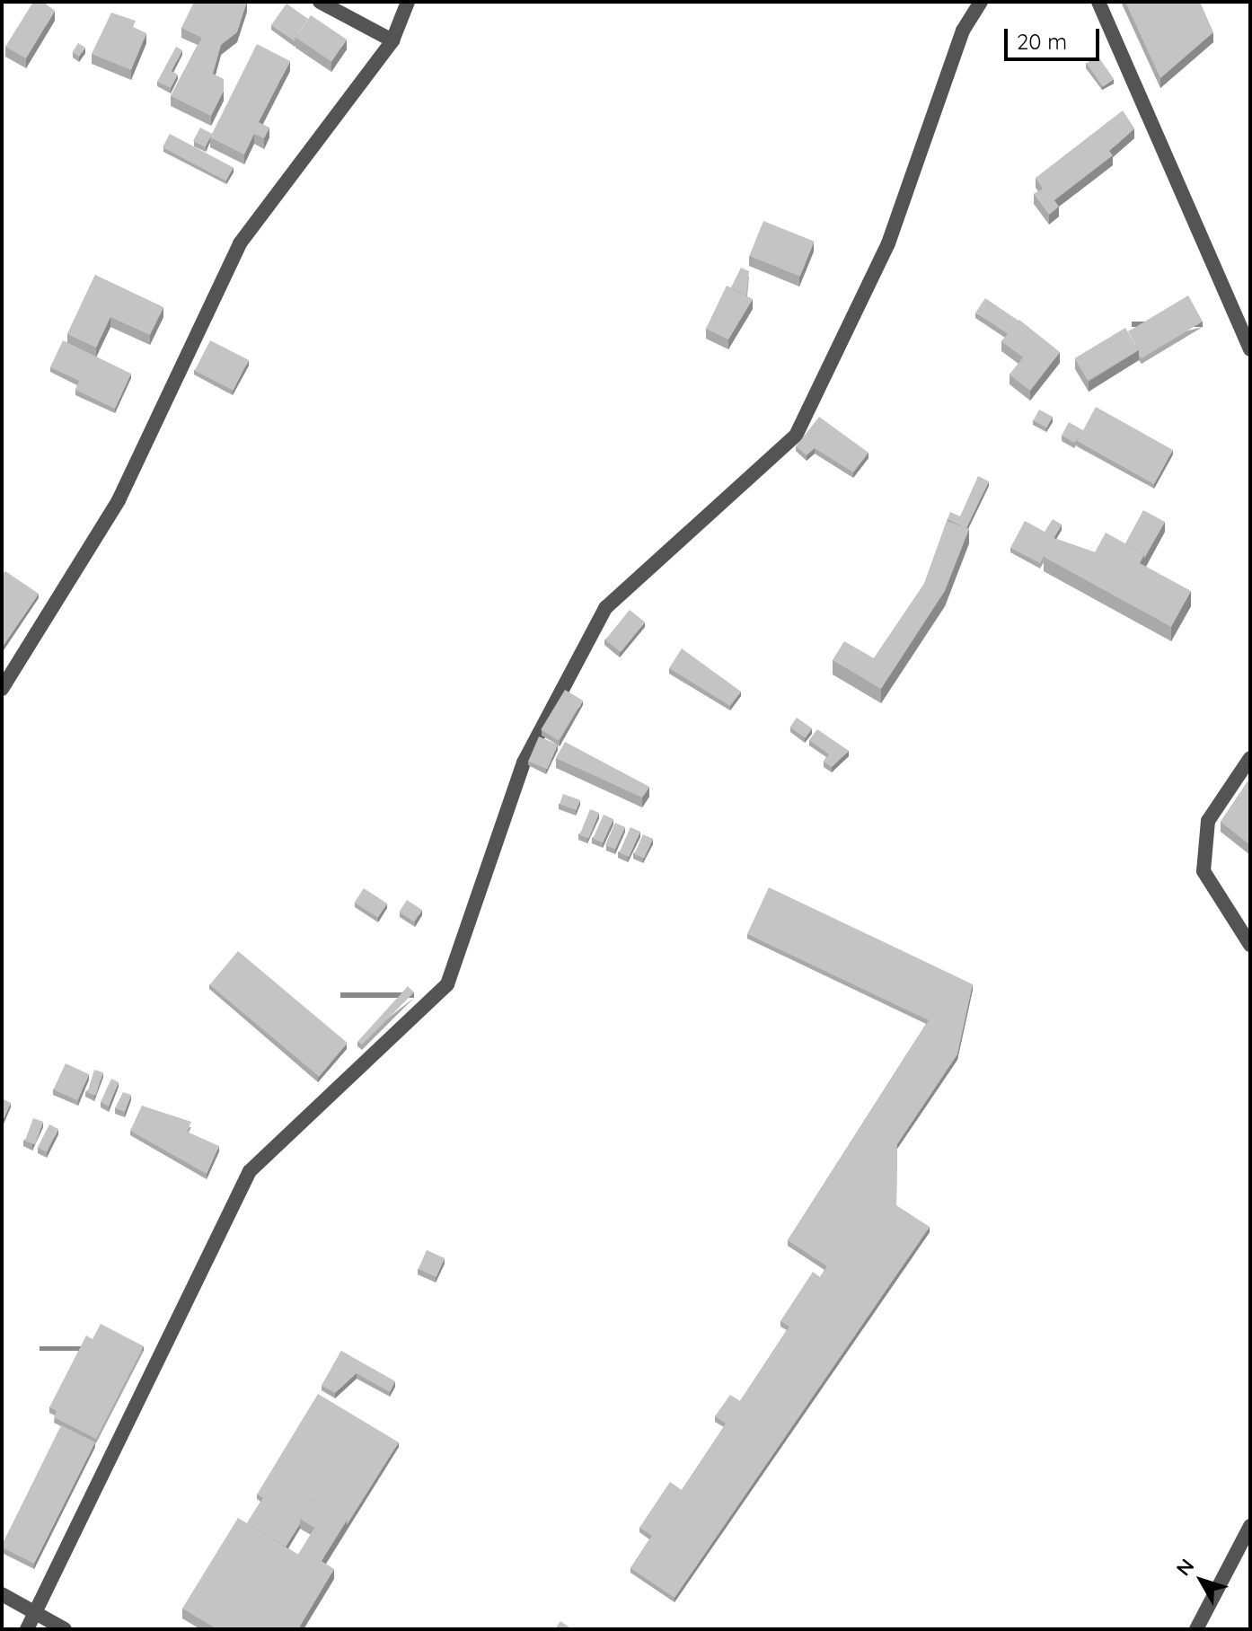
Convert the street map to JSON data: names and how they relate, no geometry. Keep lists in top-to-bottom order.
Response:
{
  "scale_bar": "20 m",
  "north": "top left"
}
